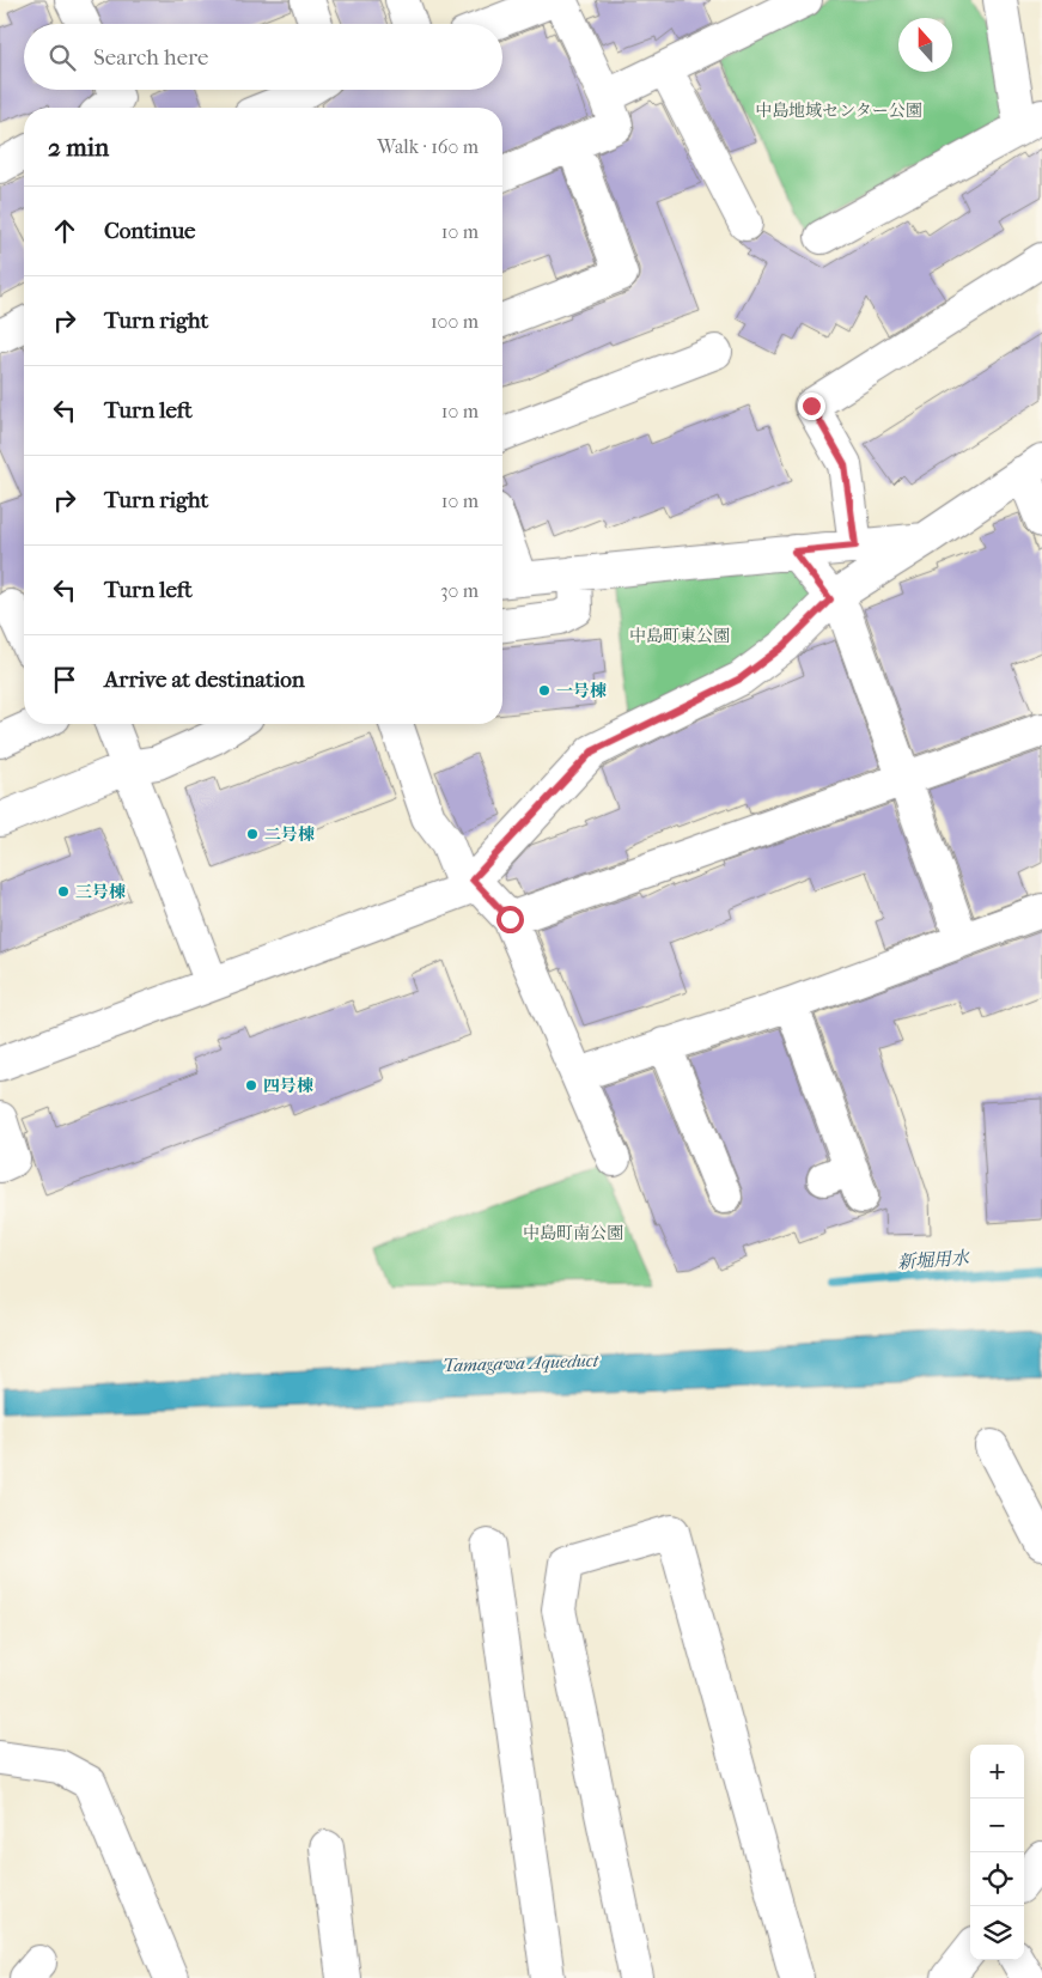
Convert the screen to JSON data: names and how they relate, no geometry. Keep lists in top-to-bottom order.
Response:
{
  "water": ["新堀用水", "Tamagawa Aqueduct"],
  "parks": ["中島地域センター公園", "中島町東公園", "中島町南公園"],
  "places": [
    "一号棟",
    "二号棟",
    "三号棟",
    "四号棟"
  ],
  "north": "top",
  "page": {
    "search": "Search here",
    "heading": ["2 min", "Walk · 160 m"],
    "list": [
      ["Continue", "10 m"],
      ["Turn right", "100 m"],
      ["Turn left", "10 m"],
      ["Turn right", "10 m"],
      ["Turn left", "30 m"],
      "Arrive at destination"
    ],
    "map_buttons": ["+", "−"]
  }
}
